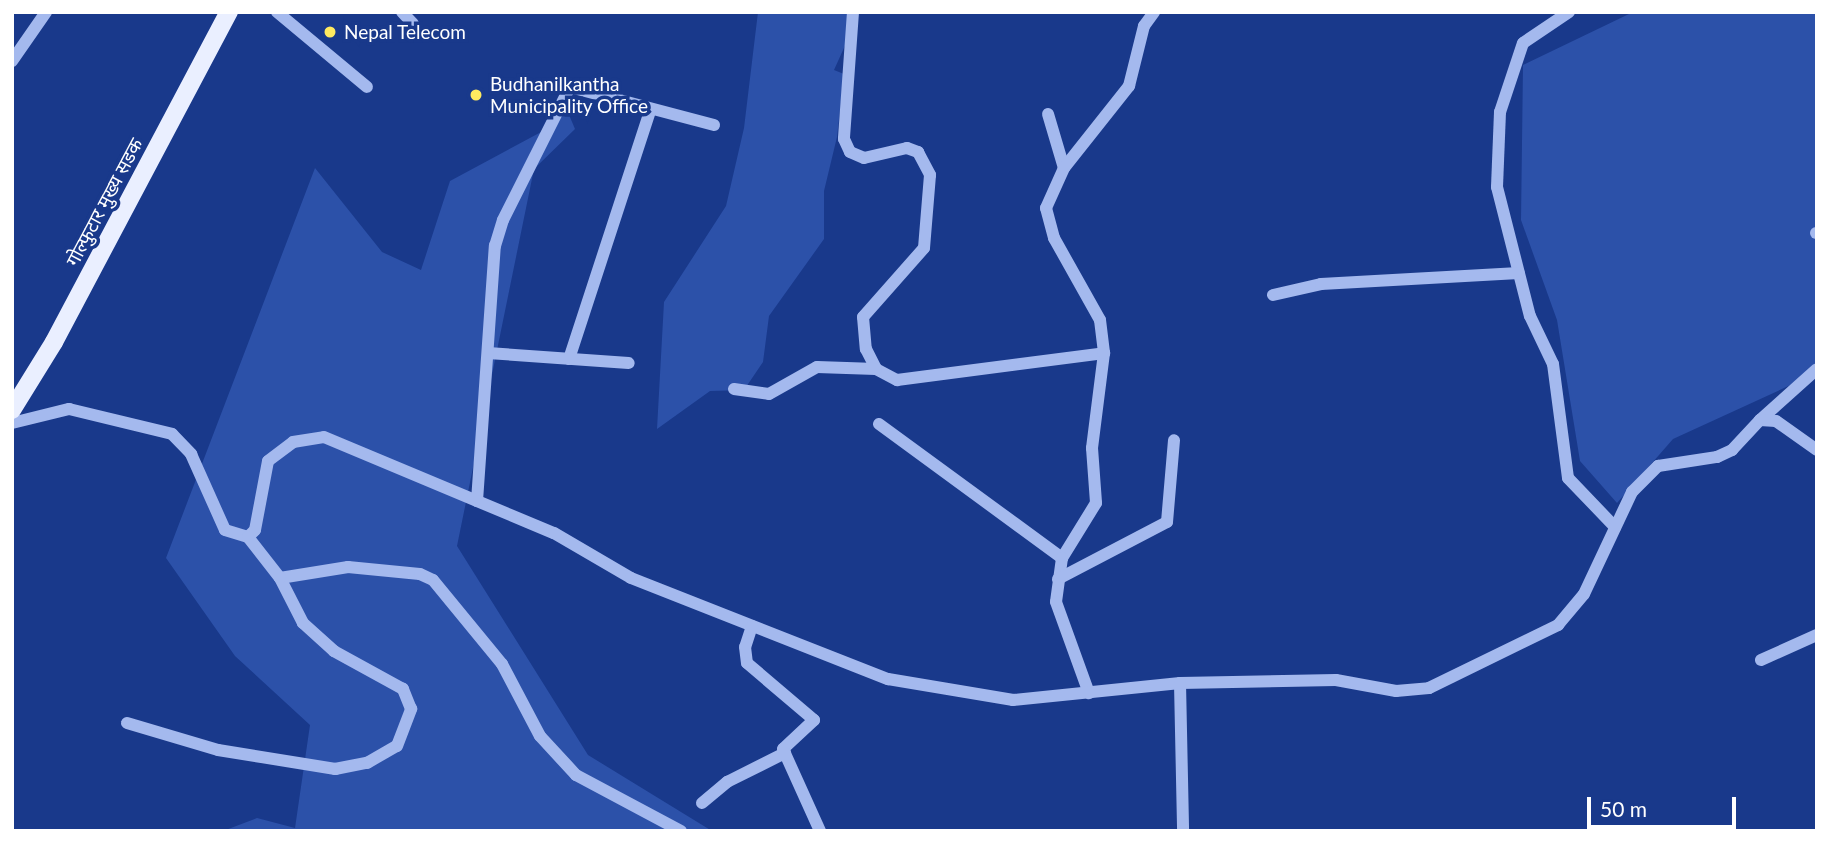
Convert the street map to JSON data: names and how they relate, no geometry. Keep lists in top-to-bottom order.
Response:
{
  "streets": {
    "main road": ["गोल्फुटार मुख्य सडक"]
  },
  "places": ["Nepal Telecom", "Budhanilkantha Municipality Office"],
  "scale_bar": "50 m"
}
